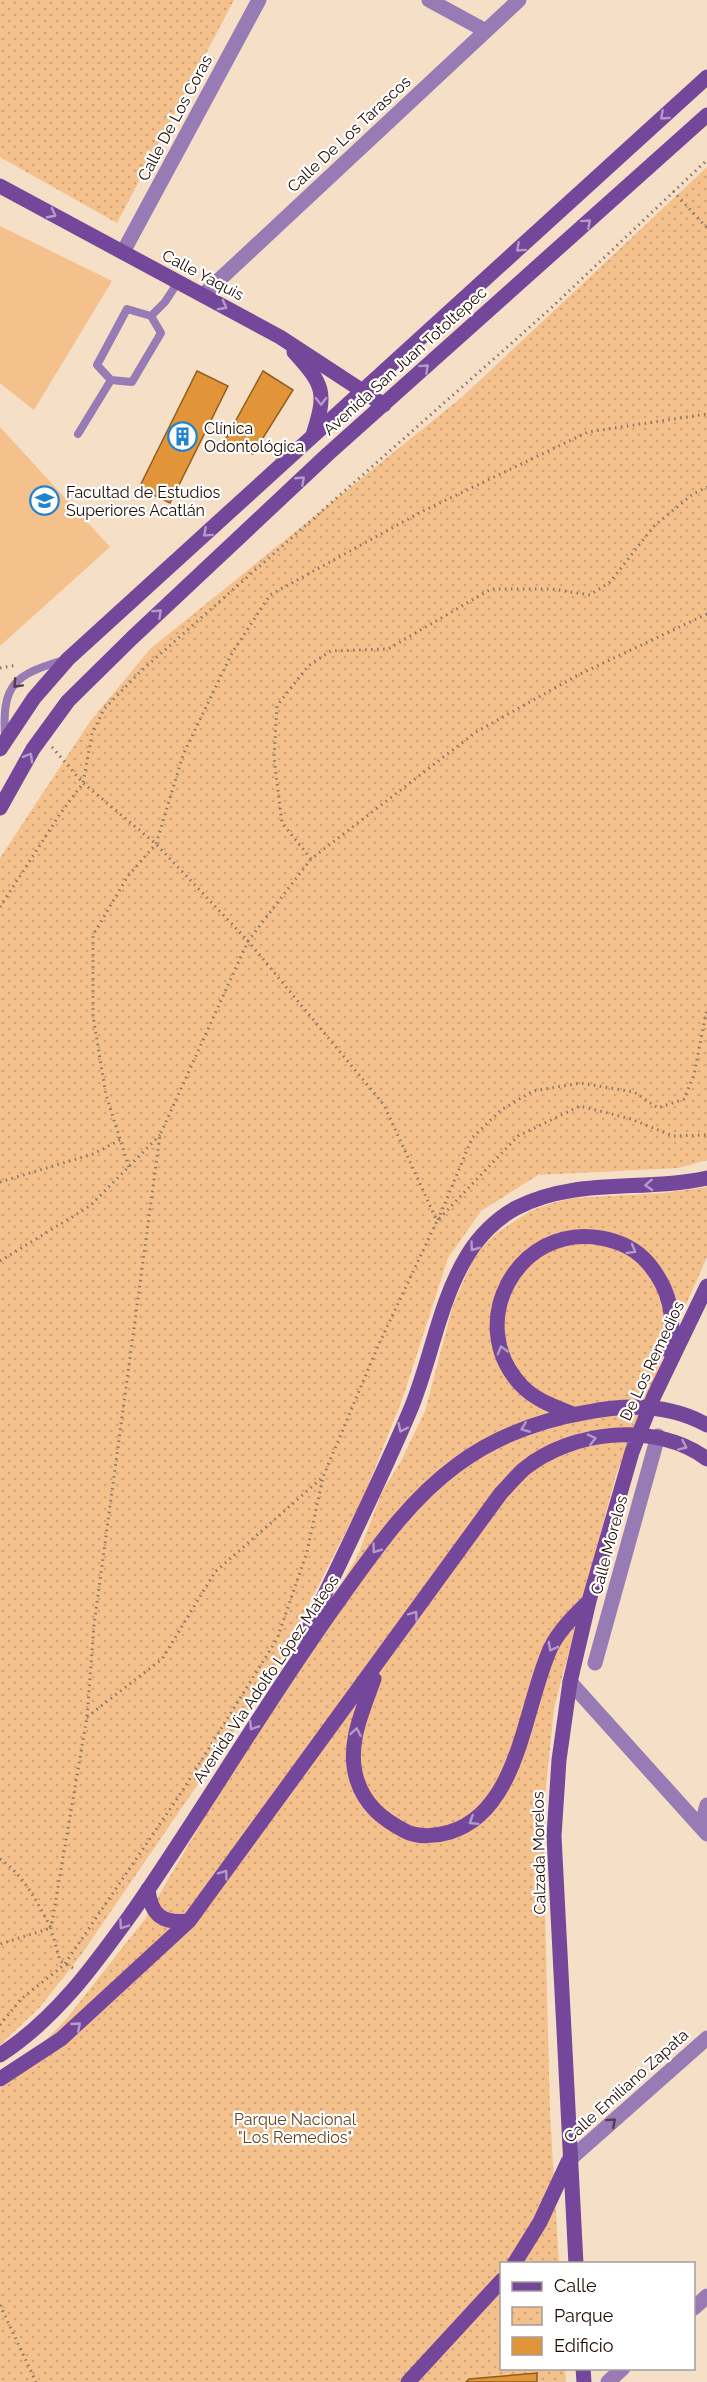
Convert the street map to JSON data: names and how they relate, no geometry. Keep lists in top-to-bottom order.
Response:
{
  "streets": {
    "main road": [
      "Calle Yaquis",
      "Avenida San Juan Totoltepec",
      "De Los Remedios",
      "Avenida Via Adolfo López Mateos",
      "Calzada Morelos"
    ],
    "street": [
      "Calle De Los Coras",
      "Calle De Los Tarascos",
      "Calle Morelos",
      "Calle Emiliano Zapata"
    ]
  },
  "crossings": [
    ["Calle De Los Coras", "Calle Yaquis"],
    ["Calle De Los Tarascos", "Calle Yaquis"],
    ["Calle Yaquis", "Avenida San Juan Totoltepec"],
    ["De Los Remedios", "Calzada Morelos"],
    ["Calzada Morelos", "Calle Emiliano Zapata"]
  ],
  "one_way": ["Calle Yaquis", "Calle Emiliano Zapata"],
  "parks": ["Parque Nacional \"Los Remedios\""],
  "places": {
    "building": ["Clínica Odontológica"],
    "school or university": ["Facultad de Estudios Superiores Acatlán"]
  },
  "legend": ["Calle", "Parque", "Edificio"]
}
